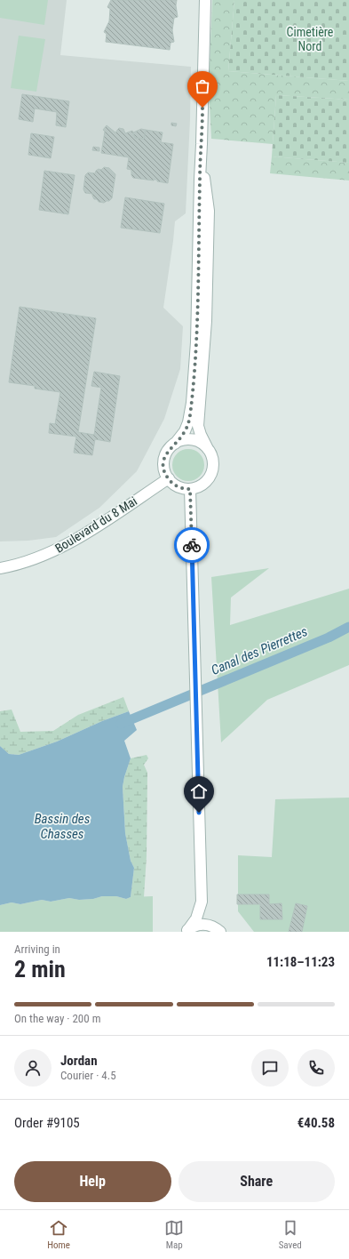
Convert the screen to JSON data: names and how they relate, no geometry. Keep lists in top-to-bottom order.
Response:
{
  "streets": {
    "street": ["Boulevard du 8 Mai"]
  },
  "water": ["Canal des Pierrettes", "Bassin des Chasses"],
  "parks": ["Cimetière Nord"],
  "page": {
    "heading": ["2 min", "Arriving in", "11:18–11:23"],
    "panel": [
      "Jordan",
      "Courier · 4.5",
      "Order #9105",
      "€40.58"
    ],
    "bar": "On the way · 200 m",
    "buttons": ["Help", "Share"],
    "tabs": ["Home", "Map", "Saved"]
  }
}
